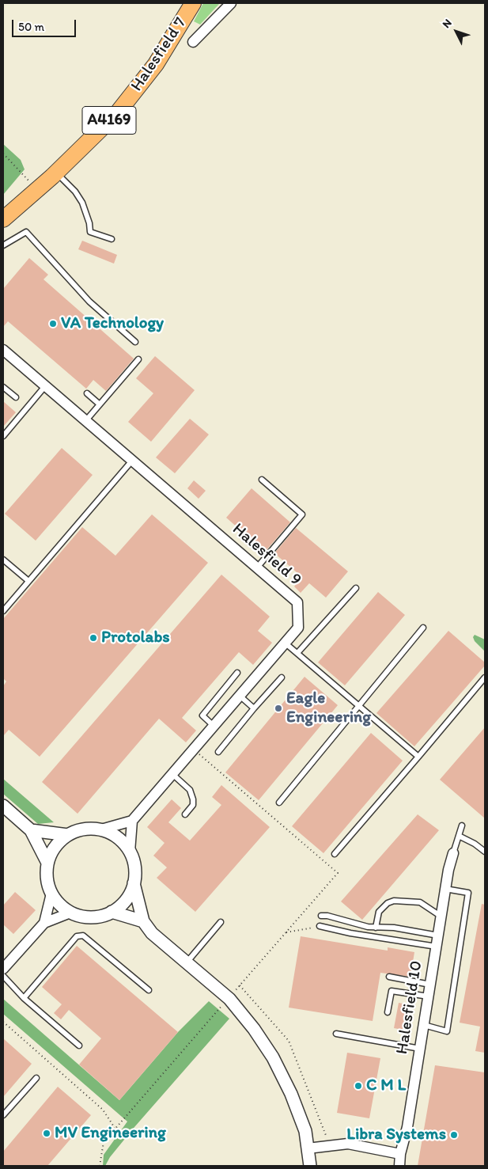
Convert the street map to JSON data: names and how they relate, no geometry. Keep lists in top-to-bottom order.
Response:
{
  "streets": {
    "main road": ["Halesfield 7", "A4169"],
    "street": ["Halesfield 9", "Halesfield 10"]
  },
  "places": [
    "VA Technology",
    "Protolabs",
    "Eagle Engineering",
    "C M L",
    "MV Engineering",
    "Libra Systems"
  ],
  "scale_bar": "50 m",
  "north": "top left"
}
